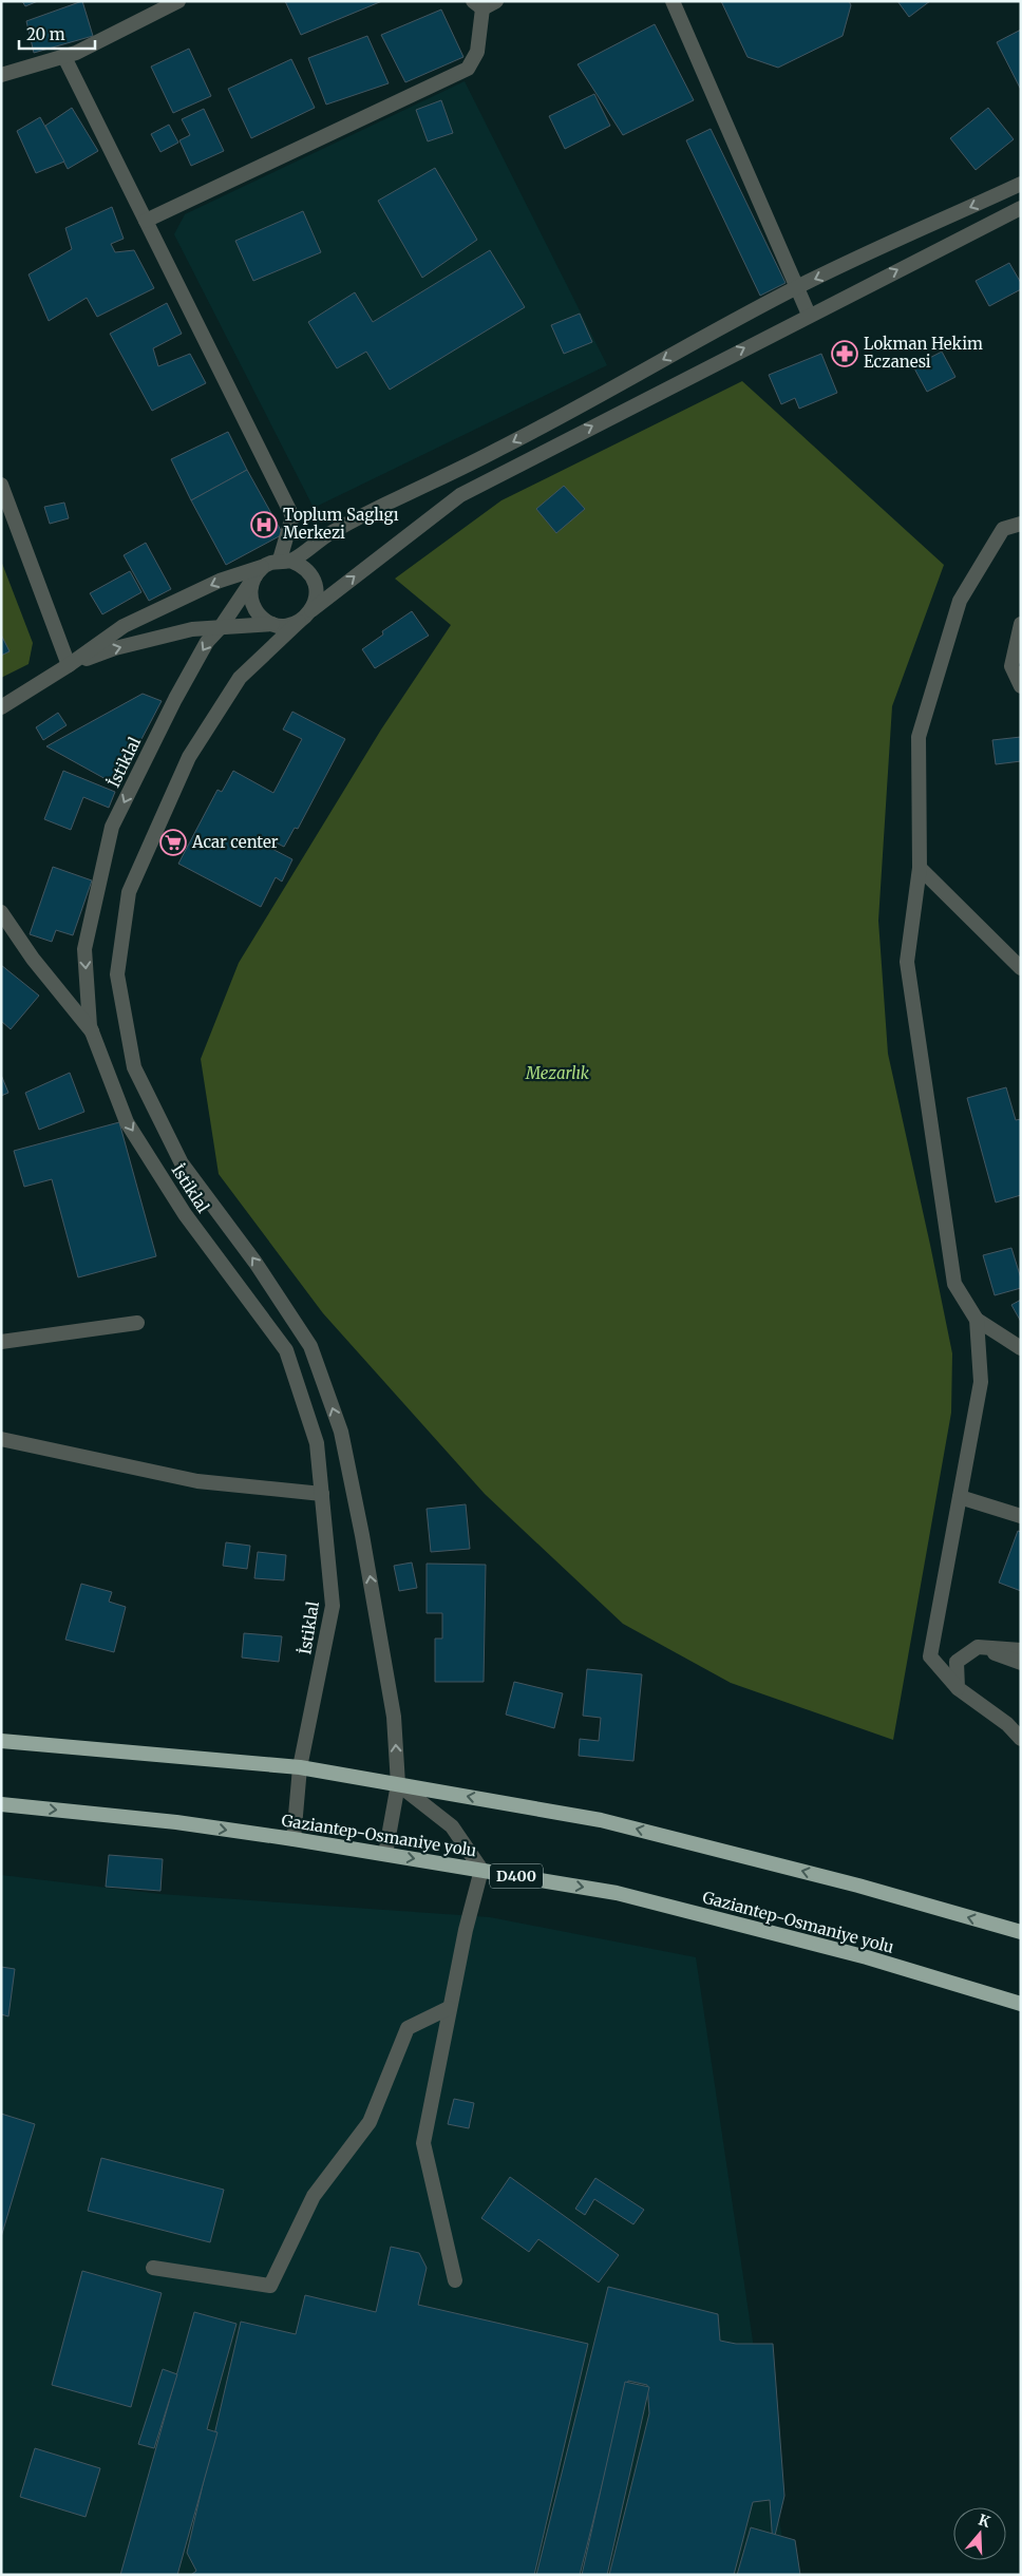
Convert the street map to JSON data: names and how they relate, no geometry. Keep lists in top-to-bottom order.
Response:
{
  "streets": {
    "highway": ["Gaziantep-Osmaniye yolu", "D400"],
    "street": ["İstiklal"]
  },
  "crossings": [
    ["İstiklal", "Gaziantep-Osmaniye yolu"]
  ],
  "parks": ["Mezarlık"],
  "places": {
    "pharmacy": ["Lokman Hekim Eczanesi"],
    "hospital": ["Toplum Saglıgı Merkezi"],
    "supermarket": ["Acar center"]
  },
  "scale_bar": "20 m",
  "north": "top"
}
